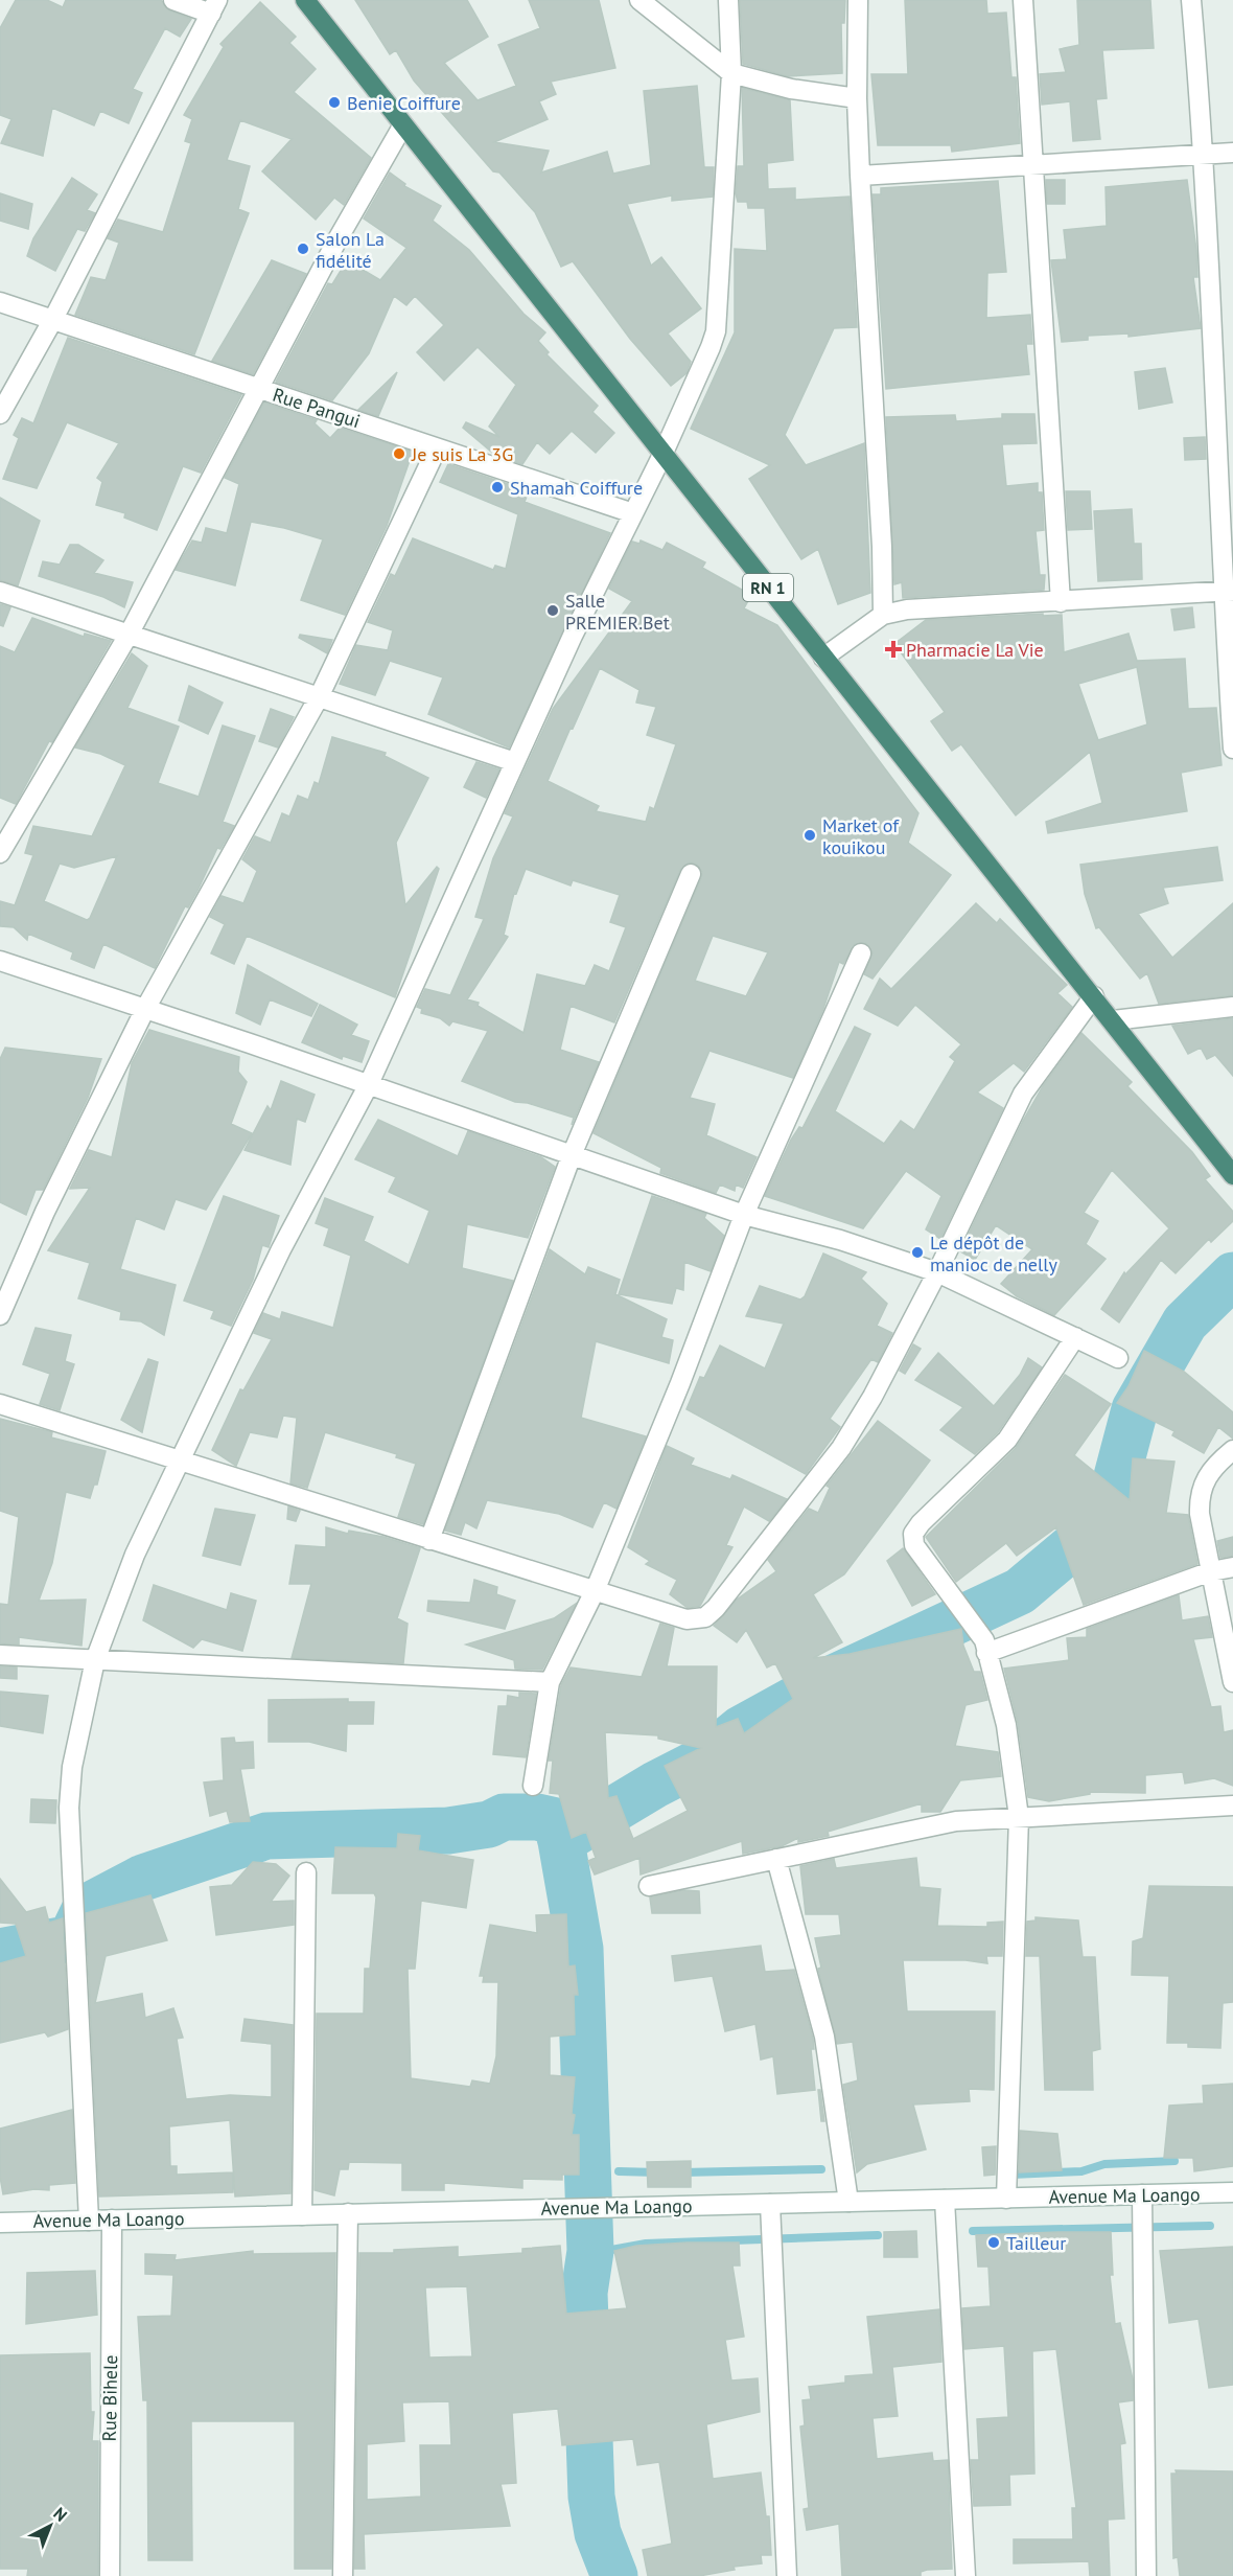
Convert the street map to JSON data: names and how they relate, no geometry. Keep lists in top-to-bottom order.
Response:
{
  "streets": {
    "highway": ["RN 1"],
    "street": ["Rue Pangui", "Avenue Ma Loango", "Rue Bihele"]
  },
  "crossings": [
    ["Avenue Ma Loango", "Rue Bihele"]
  ],
  "places": {
    "other": [
      "Benie Coiffure",
      "Salon La fidélité",
      "Je suis La 3G",
      "Shamah Coiffure",
      "Salle PREMIER.Bet",
      "Market of kouikou",
      "Le dépôt de manioc de nelly",
      "Tailleur"
    ],
    "health": ["Pharmacie La Vie"]
  },
  "north": "top right"
}
